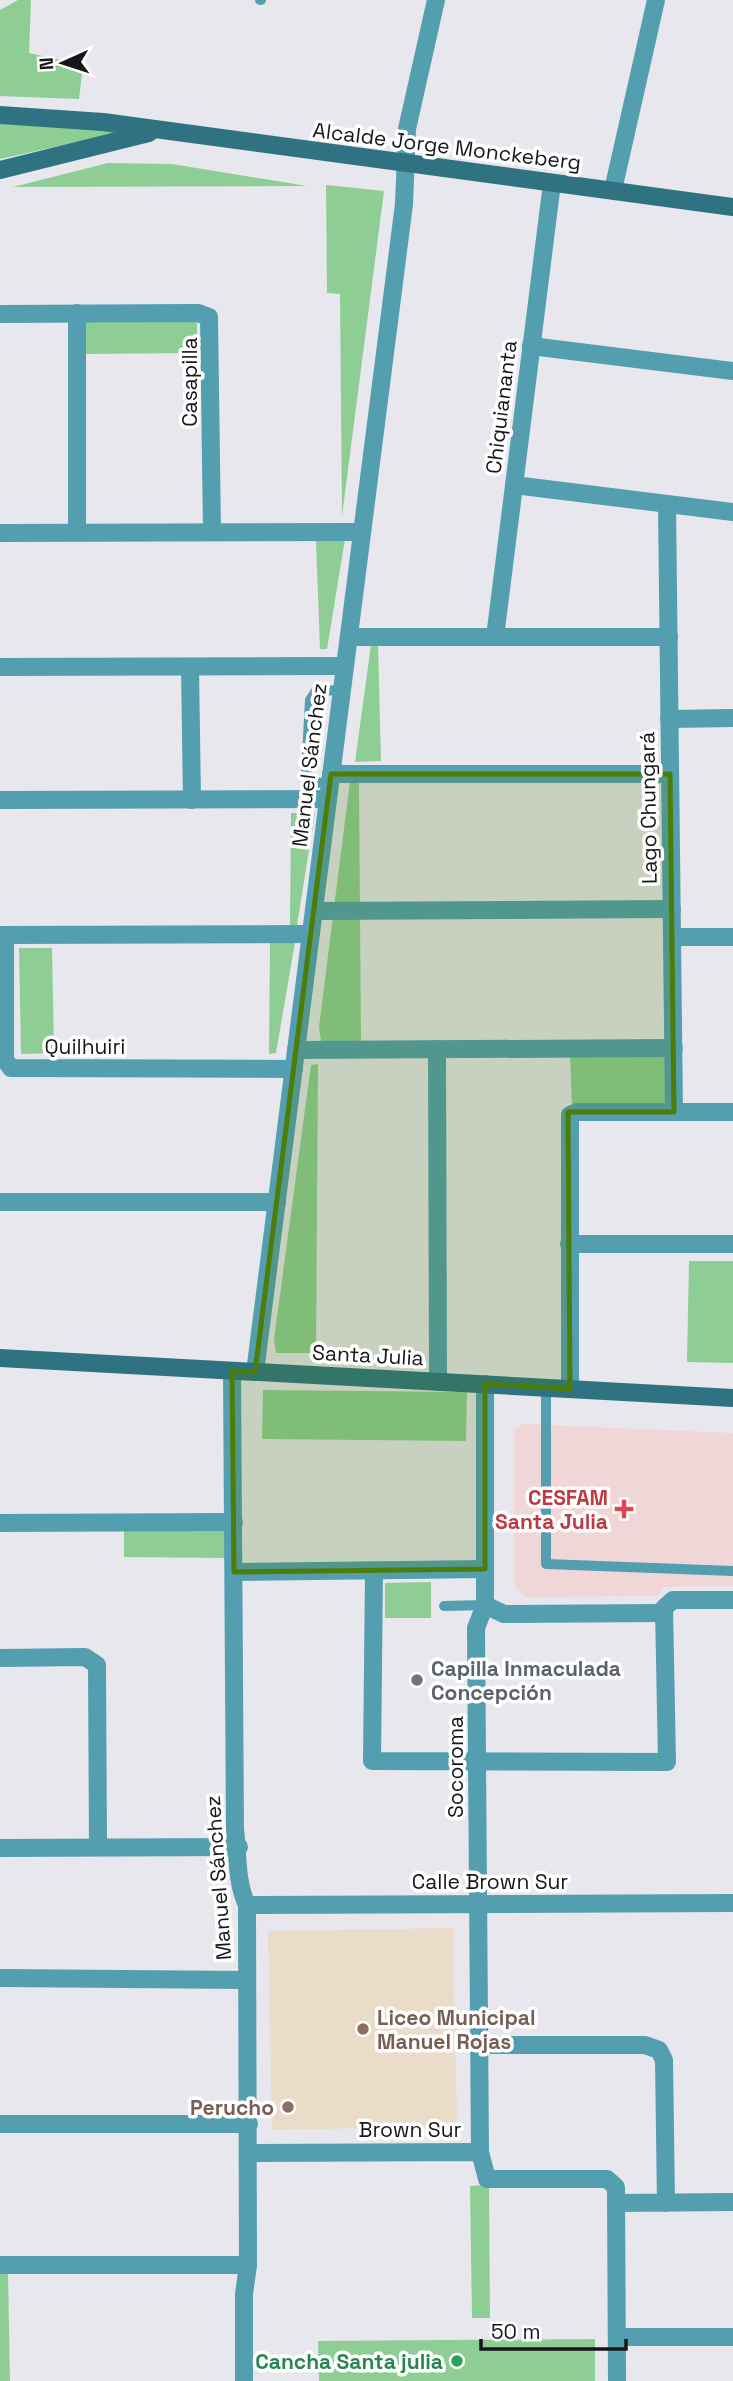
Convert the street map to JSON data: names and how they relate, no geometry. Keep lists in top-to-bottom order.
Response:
{
  "streets": {
    "main road": ["Alcalde Jorge Monckeberg", "Santa Julia"],
    "street": [
      "Casapilla",
      "Chiquiananta",
      "Manuel Sánchez",
      "Lago Chungará",
      "Quilhuiri",
      "Socoroma",
      "Calle Brown Sur",
      "Brown Sur"
    ]
  },
  "crossings": [
    ["Alcalde Jorge Monckeberg", "Chiquiananta"],
    ["Alcalde Jorge Monckeberg", "Manuel Sánchez"],
    ["Manuel Sánchez", "Quilhuiri"],
    ["Manuel Sánchez", "Santa Julia"],
    ["Manuel Sánchez", "Calle Brown Sur"],
    ["Manuel Sánchez", "Brown Sur"],
    ["Santa Julia", "Socoroma"],
    ["Socoroma", "Calle Brown Sur"],
    ["Socoroma", "Brown Sur"]
  ],
  "places": {
    "health": ["CESFAM Santa Julia"],
    "other": [
      "Capilla Inmaculada Concepción",
      "Liceo Municipal Manuel Rojas",
      "Perucho",
      "Cancha Santa julia"
    ]
  },
  "scale_bar": "50 m",
  "north": "left"
}
